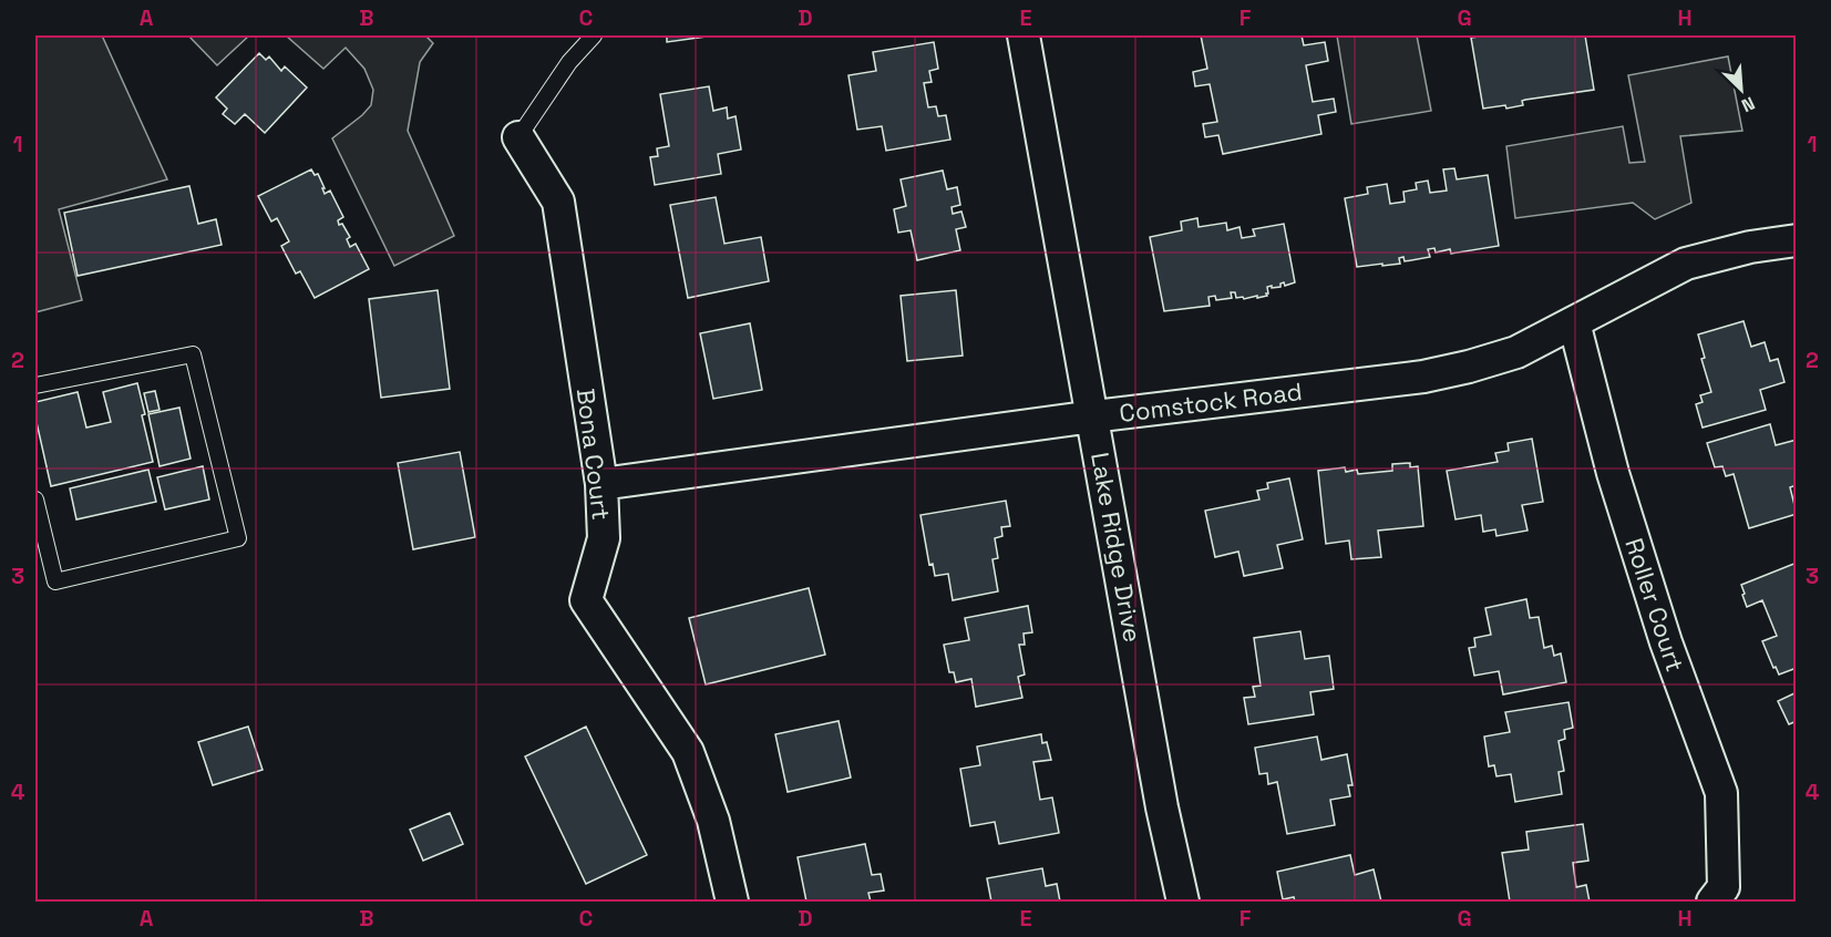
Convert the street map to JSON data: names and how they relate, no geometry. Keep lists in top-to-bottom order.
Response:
{
  "streets": {
    "street": [
      "Comstock Road",
      "Bona Court",
      "Lake Ridge Drive",
      "Roller Court"
    ]
  },
  "crossings": [
    ["Comstock Road", "Bona Court"],
    ["Comstock Road", "Lake Ridge Drive"],
    ["Comstock Road", "Roller Court"]
  ],
  "north": "bottom right",
  "grid": {
    "columns": [
      "A",
      "B",
      "C",
      "D",
      "E",
      "F",
      "G",
      "H"
    ],
    "rows": [
      "1",
      "2",
      "3",
      "4"
    ]
  }
}
